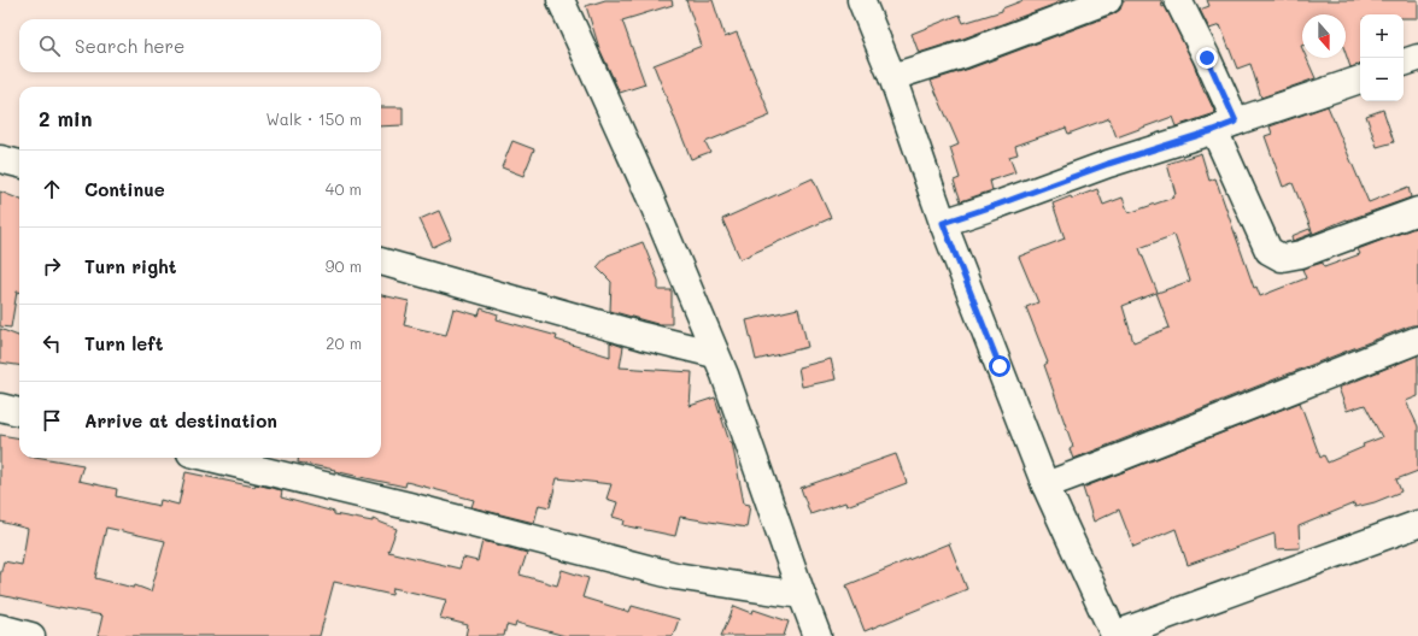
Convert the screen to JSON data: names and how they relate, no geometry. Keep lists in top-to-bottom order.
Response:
{
  "north": "bottom",
  "page": {
    "map_buttons": ["+", "−"],
    "search": "Search here",
    "heading": ["2 min", "Walk · 150 m"],
    "list": [
      ["Continue", "40 m"],
      ["Turn right", "90 m"],
      ["Turn left", "20 m"],
      "Arrive at destination"
    ]
  }
}
